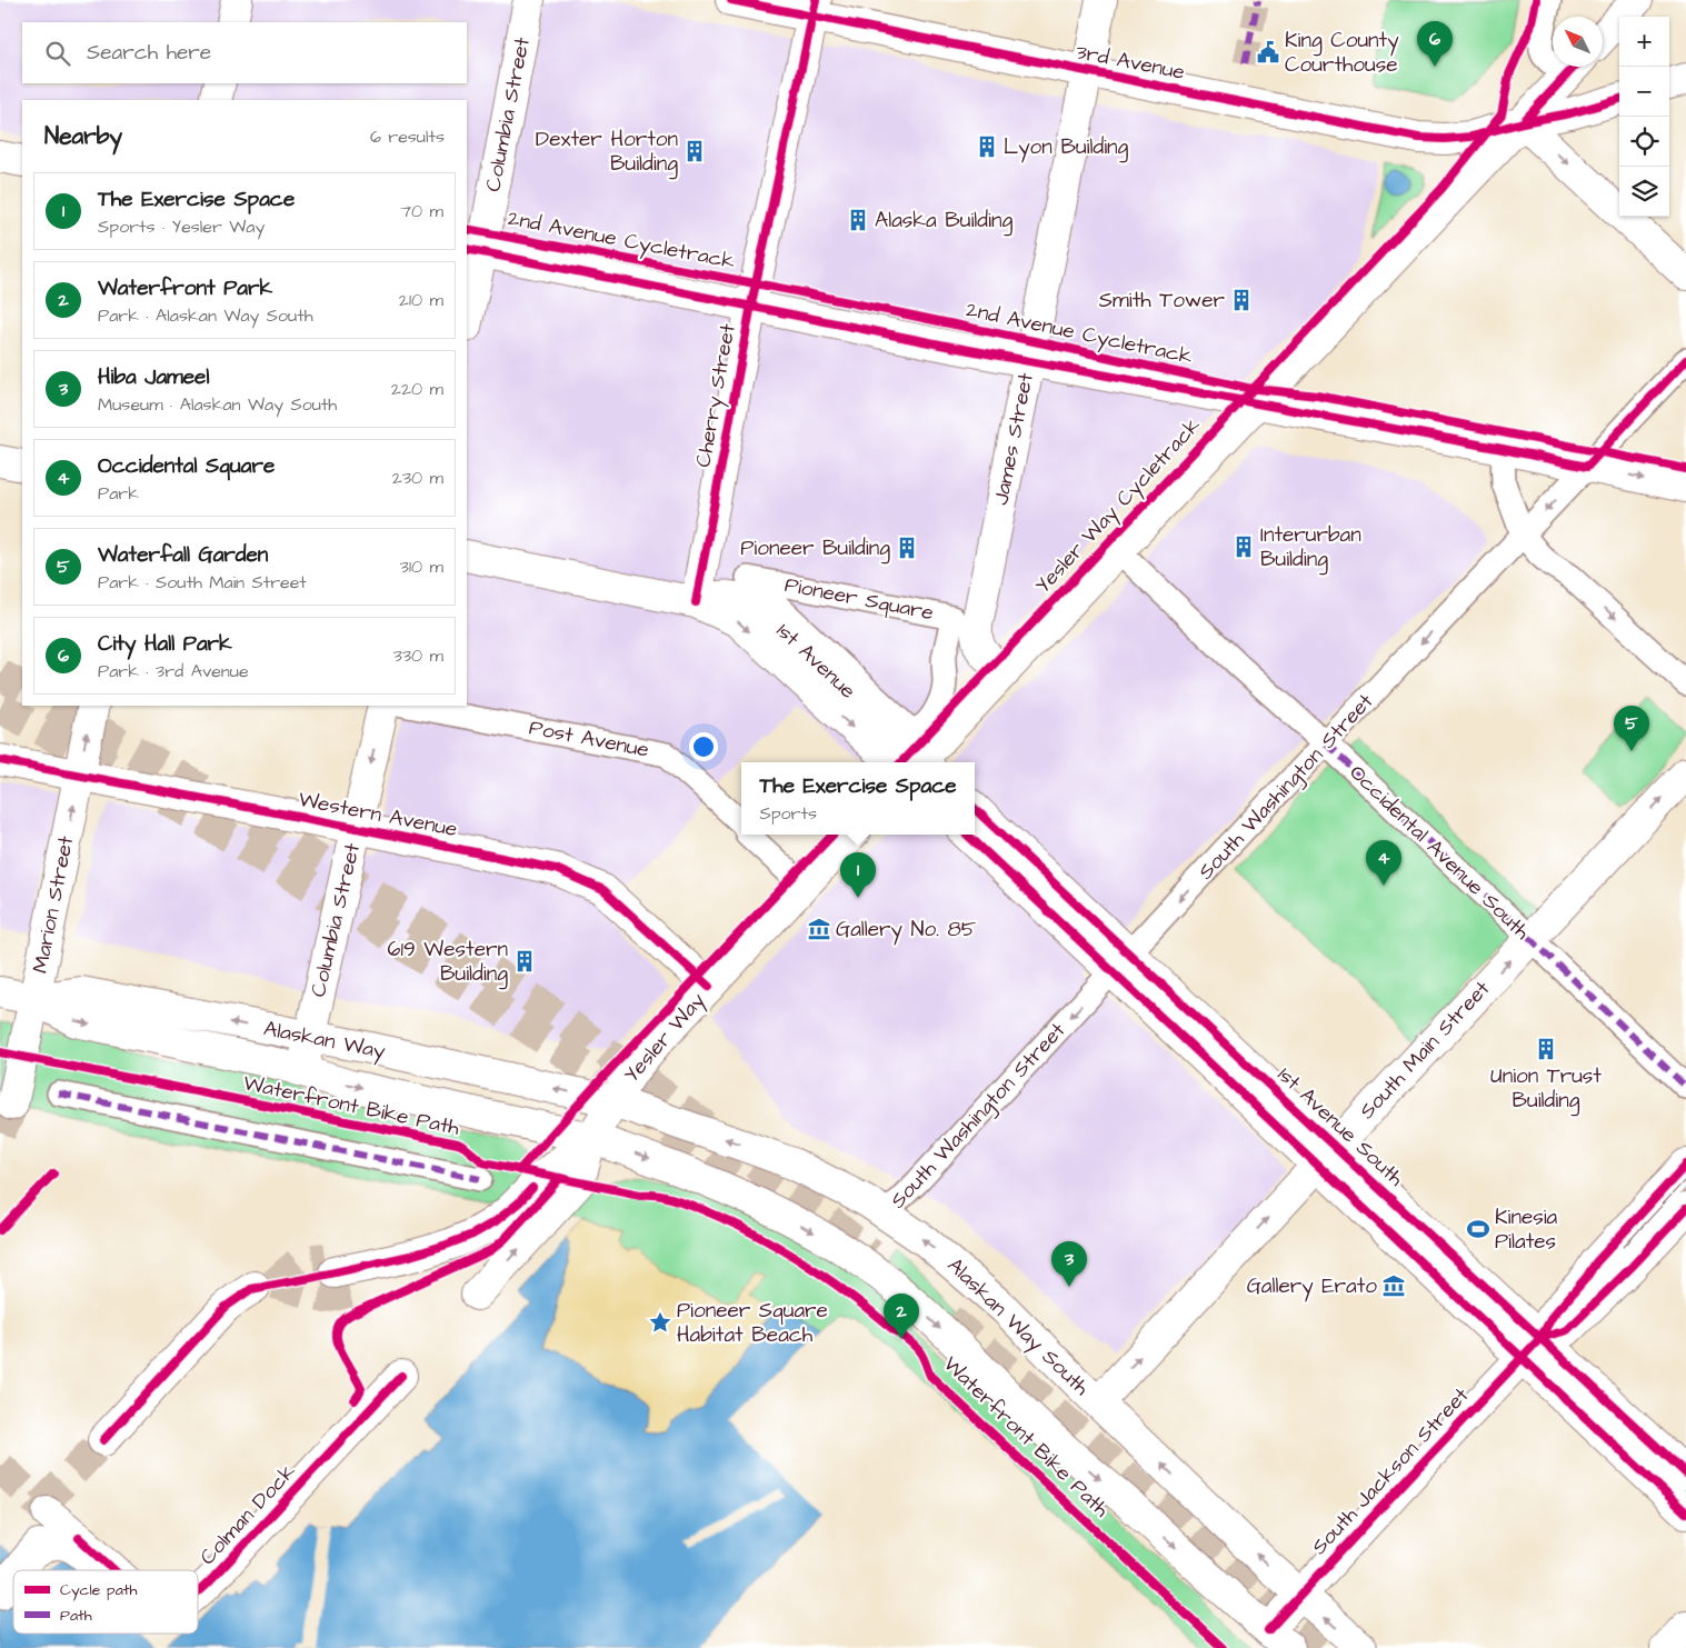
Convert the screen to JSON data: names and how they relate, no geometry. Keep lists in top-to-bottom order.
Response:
{
  "streets": {
    "main road": [
      "3rd Avenue",
      "Columbia Street",
      "Cherry Street",
      "James Street",
      "1st Avenue",
      "Western Avenue",
      "Marion Street",
      "Yesler Way",
      "Alaskan Way",
      "South Main Street",
      "1st Avenue South",
      "Alaskan Way South",
      "South Jackson Street",
      "Colman Dock"
    ],
    "street": [
      "Pioneer Square",
      "Post Avenue",
      "South Washington Street",
      "Occidental Avenue South"
    ],
    "cycle path": ["2nd Avenue Cycletrack", "Yesler Way Cycletrack", "Waterfront Bike Path"]
  },
  "crossings": [
    ["3rd Avenue", "Cherry Street"],
    ["3rd Avenue", "James Street"],
    ["Columbia Street", "Western Avenue"],
    ["Columbia Street", "Alaskan Way"],
    ["Cherry Street", "1st Avenue"],
    ["Post Avenue", "Yesler Way"],
    ["South Washington Street", "Occidental Avenue South"],
    ["South Washington Street", "1st Avenue South"],
    ["South Washington Street", "Alaskan Way South"],
    ["Western Avenue", "Marion Street"],
    ["Western Avenue", "Yesler Way"],
    ["Occidental Avenue South", "South Main Street"],
    ["Marion Street", "Alaskan Way"],
    ["Yesler Way", "Alaskan Way"],
    ["Yesler Way", "Alaskan Way South"],
    ["Alaskan Way", "Alaskan Way South"],
    ["South Main Street", "1st Avenue South"],
    ["South Main Street", "Alaskan Way South"],
    ["1st Avenue South", "South Jackson Street"],
    ["Alaskan Way South", "South Jackson Street"]
  ],
  "one_way": ["South Washington Street", "Marion Street", "South Main Street"],
  "places": {
    "public building": ["King County Courthouse"],
    "building": [
      "Lyon Building",
      "Dexter Horton Building",
      "Alaska Building",
      "Smith Tower",
      "Interurban Building",
      "Pioneer Building",
      "619 Western Building",
      "Union Trust Building"
    ],
    "museum": ["Gallery No. 85", "Gallery Erato"],
    "sports": ["Kinesia Pilates"],
    "place": ["Pioneer Square Habitat Beach"]
  },
  "legend": ["Cycle path", "Path"],
  "north": "top left",
  "page": {
    "map_buttons": ["+", "−"],
    "pins": [
      "6",
      "5",
      "4",
      "1",
      "3",
      "2"
    ],
    "search": "Search here",
    "heading": ["Nearby", "6 results"],
    "list": [
      {
        "mark": "1",
        "name": "The Exercise Space",
        "note": "Sports · Yesler Way",
        "value": "70 m"
      },
      {
        "mark": "2",
        "name": "Waterfront Park",
        "note": "Park · Alaskan Way South",
        "value": "210 m"
      },
      {
        "mark": "3",
        "name": "Hiba Jameel",
        "note": "Museum · Alaskan Way South",
        "value": "220 m"
      },
      {
        "mark": "4",
        "name": "Occidental Square",
        "note": "Park",
        "value": "230 m"
      },
      {
        "mark": "5",
        "name": "Waterfall Garden",
        "note": "Park · South Main Street",
        "value": "310 m"
      },
      {
        "mark": "6",
        "name": "City Hall Park",
        "note": "Park · 3rd Avenue",
        "value": "330 m"
      }
    ],
    "popup": ["The Exercise Space", "Sports"]
  }
}
